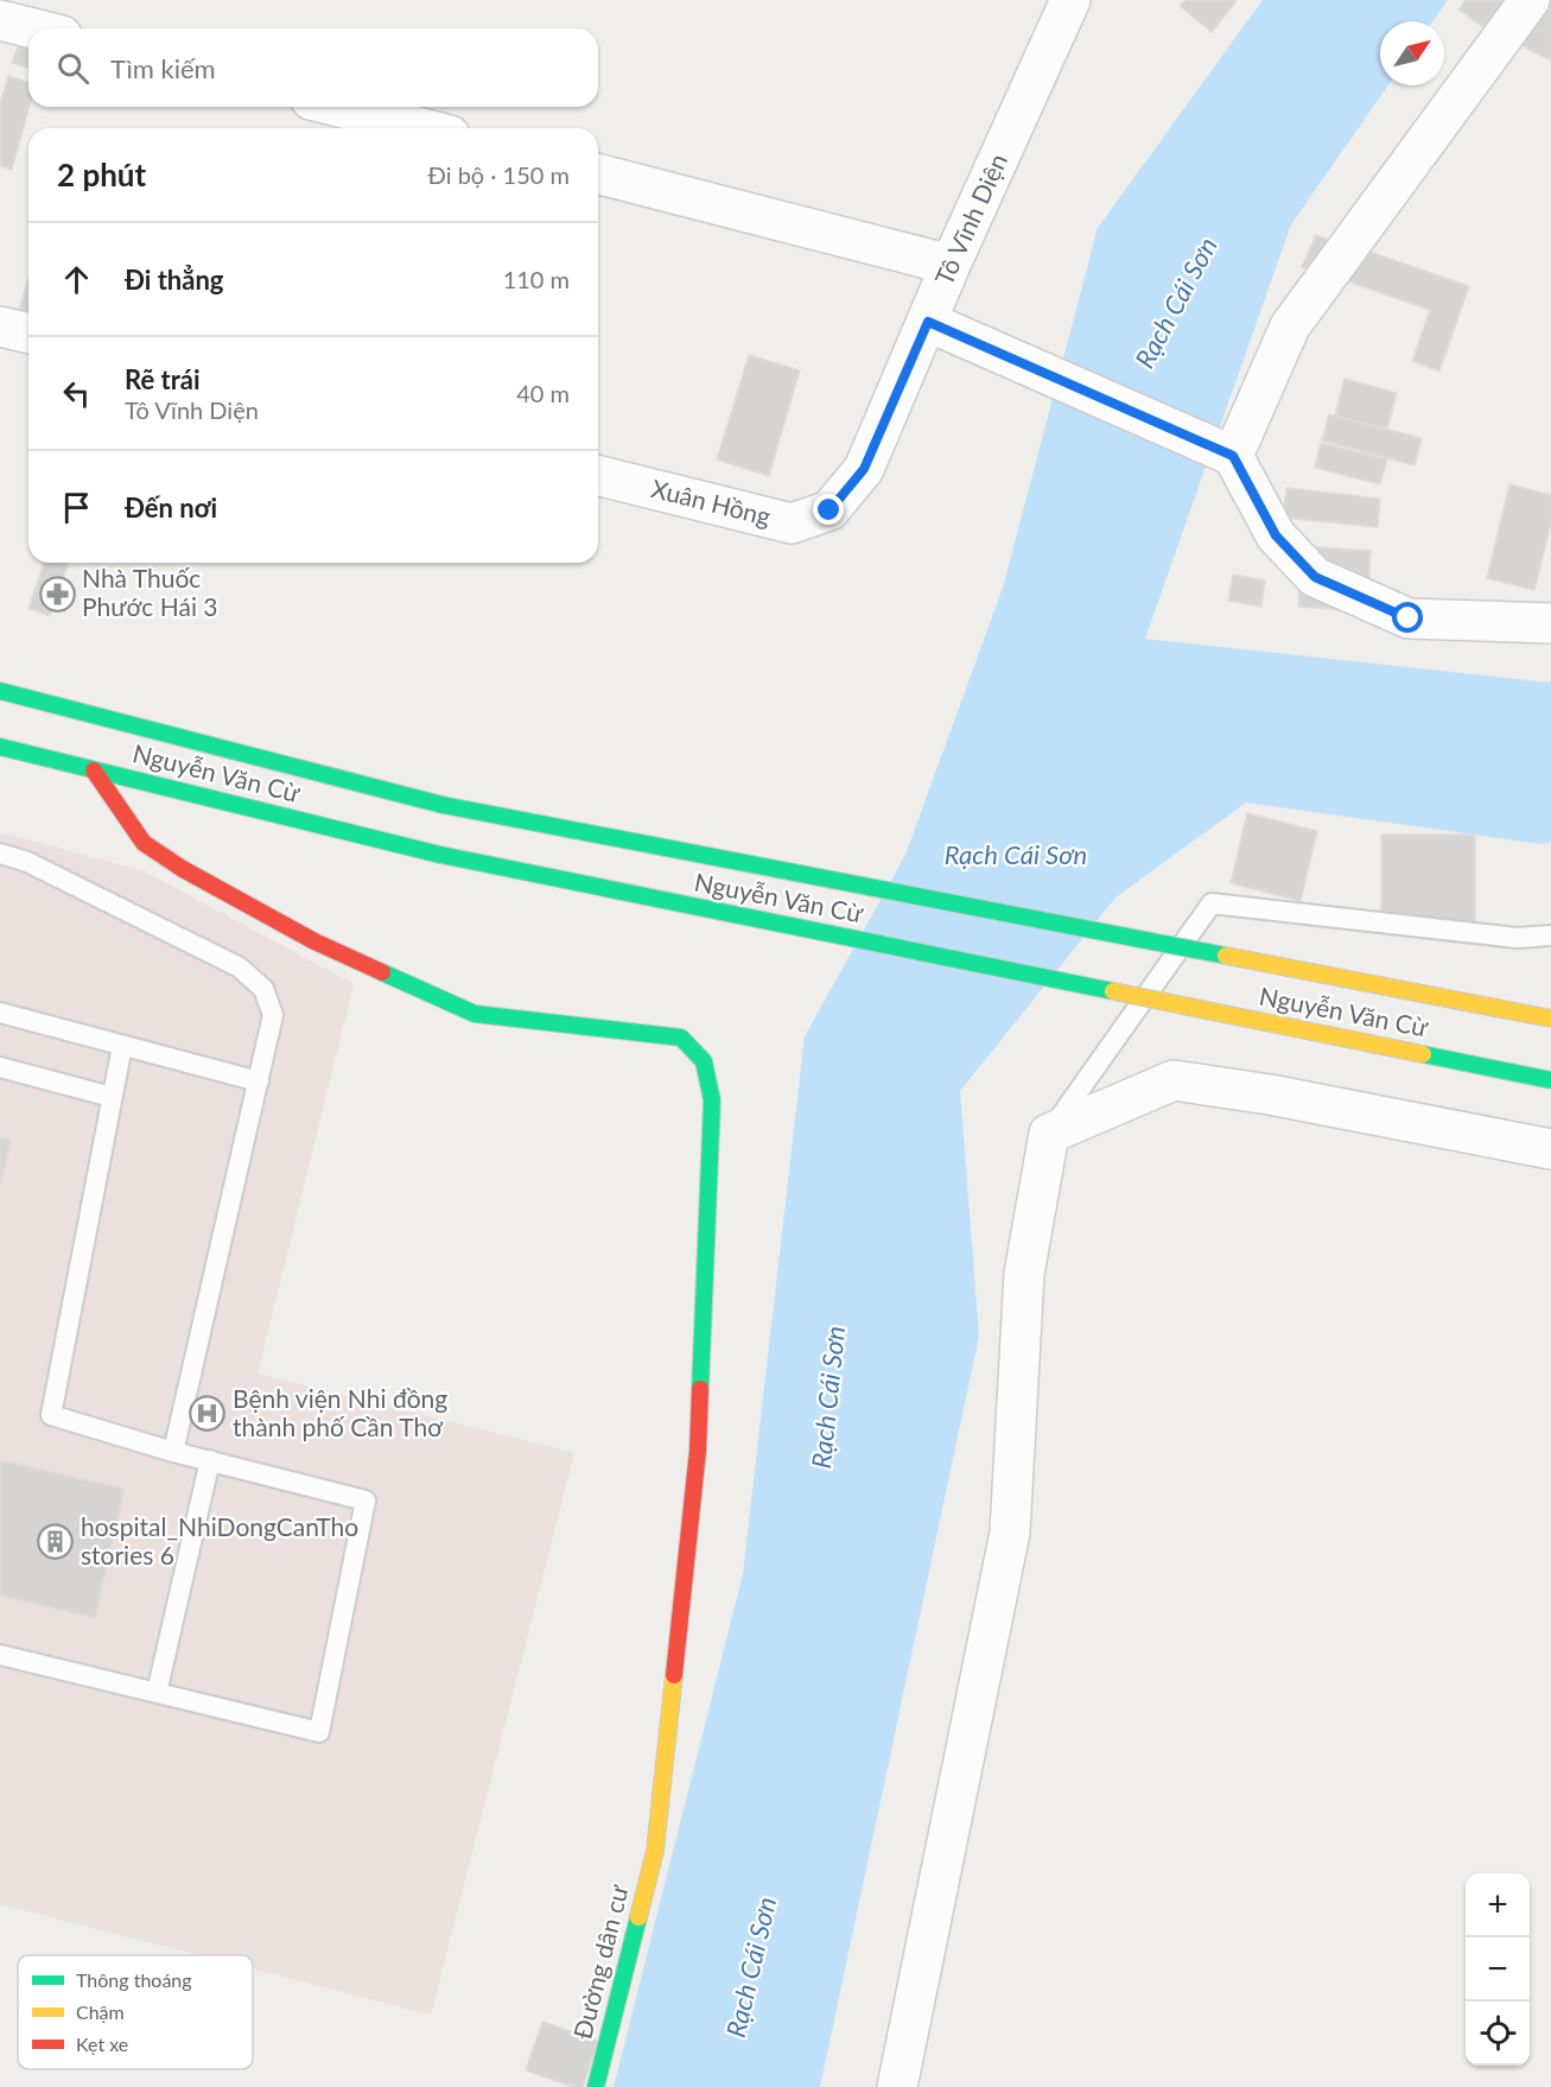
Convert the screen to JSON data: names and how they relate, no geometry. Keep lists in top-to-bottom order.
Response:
{
  "streets": {
    "main road": ["Nguyễn Văn Cừ", "Đường dân cư"],
    "street": ["Tô Vĩnh Diện", "Xuân Hồng"]
  },
  "crossings": [
    ["Tô Vĩnh Diện", "Xuân Hồng"],
    ["Nguyễn Văn Cừ", "Đường dân cư"]
  ],
  "water": ["Rạch Cái Sơn"],
  "places": {
    "pharmacy": ["Nhà Thuốc Phước Hái 3"],
    "hospital": ["Bệnh viện Nhi đồng thành phố Cần Thơ"],
    "building": ["hospital_NhiDongCanTho stories 6"]
  },
  "legend": ["Thông thoáng", "Chậm", "Kẹt xe"],
  "north": "top right",
  "page": {
    "search": "Tìm kiếm",
    "heading": ["2 phút", "Đi bộ · 150 m"],
    "list": [
      ["Đi thẳng", "110 m"],
      ["Rẽ trái", "Tô Vĩnh Diện", "40 m"],
      "Đến nơi"
    ],
    "map_buttons": ["+", "−"]
  }
}
